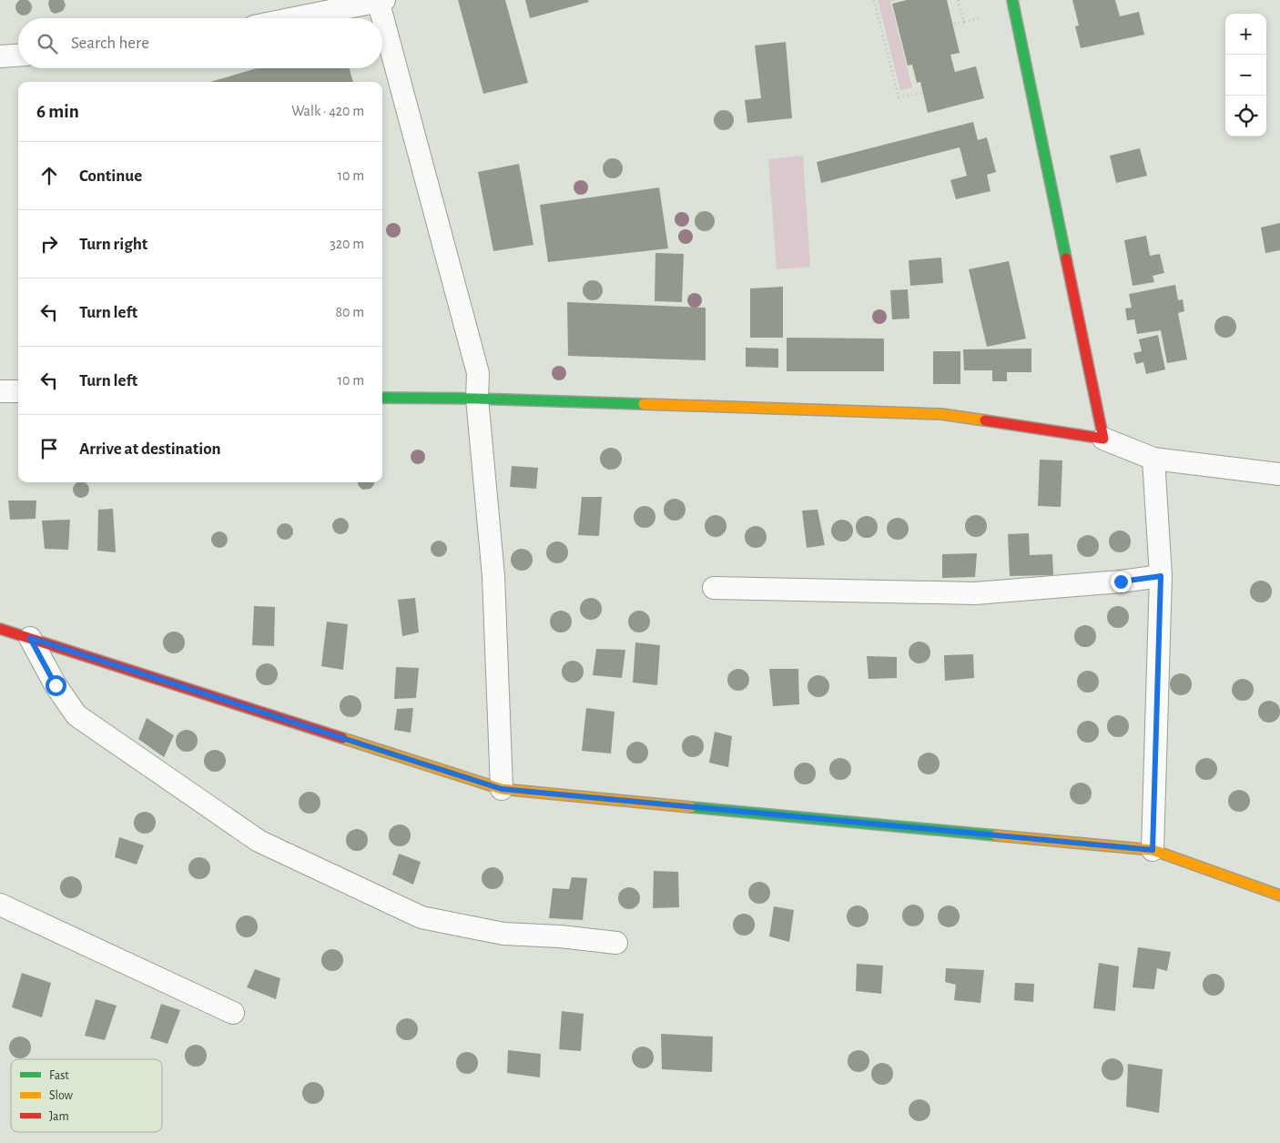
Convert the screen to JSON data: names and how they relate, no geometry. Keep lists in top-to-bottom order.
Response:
{
  "legend": ["Fast", "Slow", "Jam"],
  "page": {
    "map_buttons": ["+", "−"],
    "search": "Search here",
    "heading": ["6 min", "Walk · 420 m"],
    "list": [
      ["Continue", "10 m"],
      ["Turn right", "320 m"],
      ["Turn left", "80 m"],
      ["Turn left", "10 m"],
      "Arrive at destination"
    ]
  }
}
